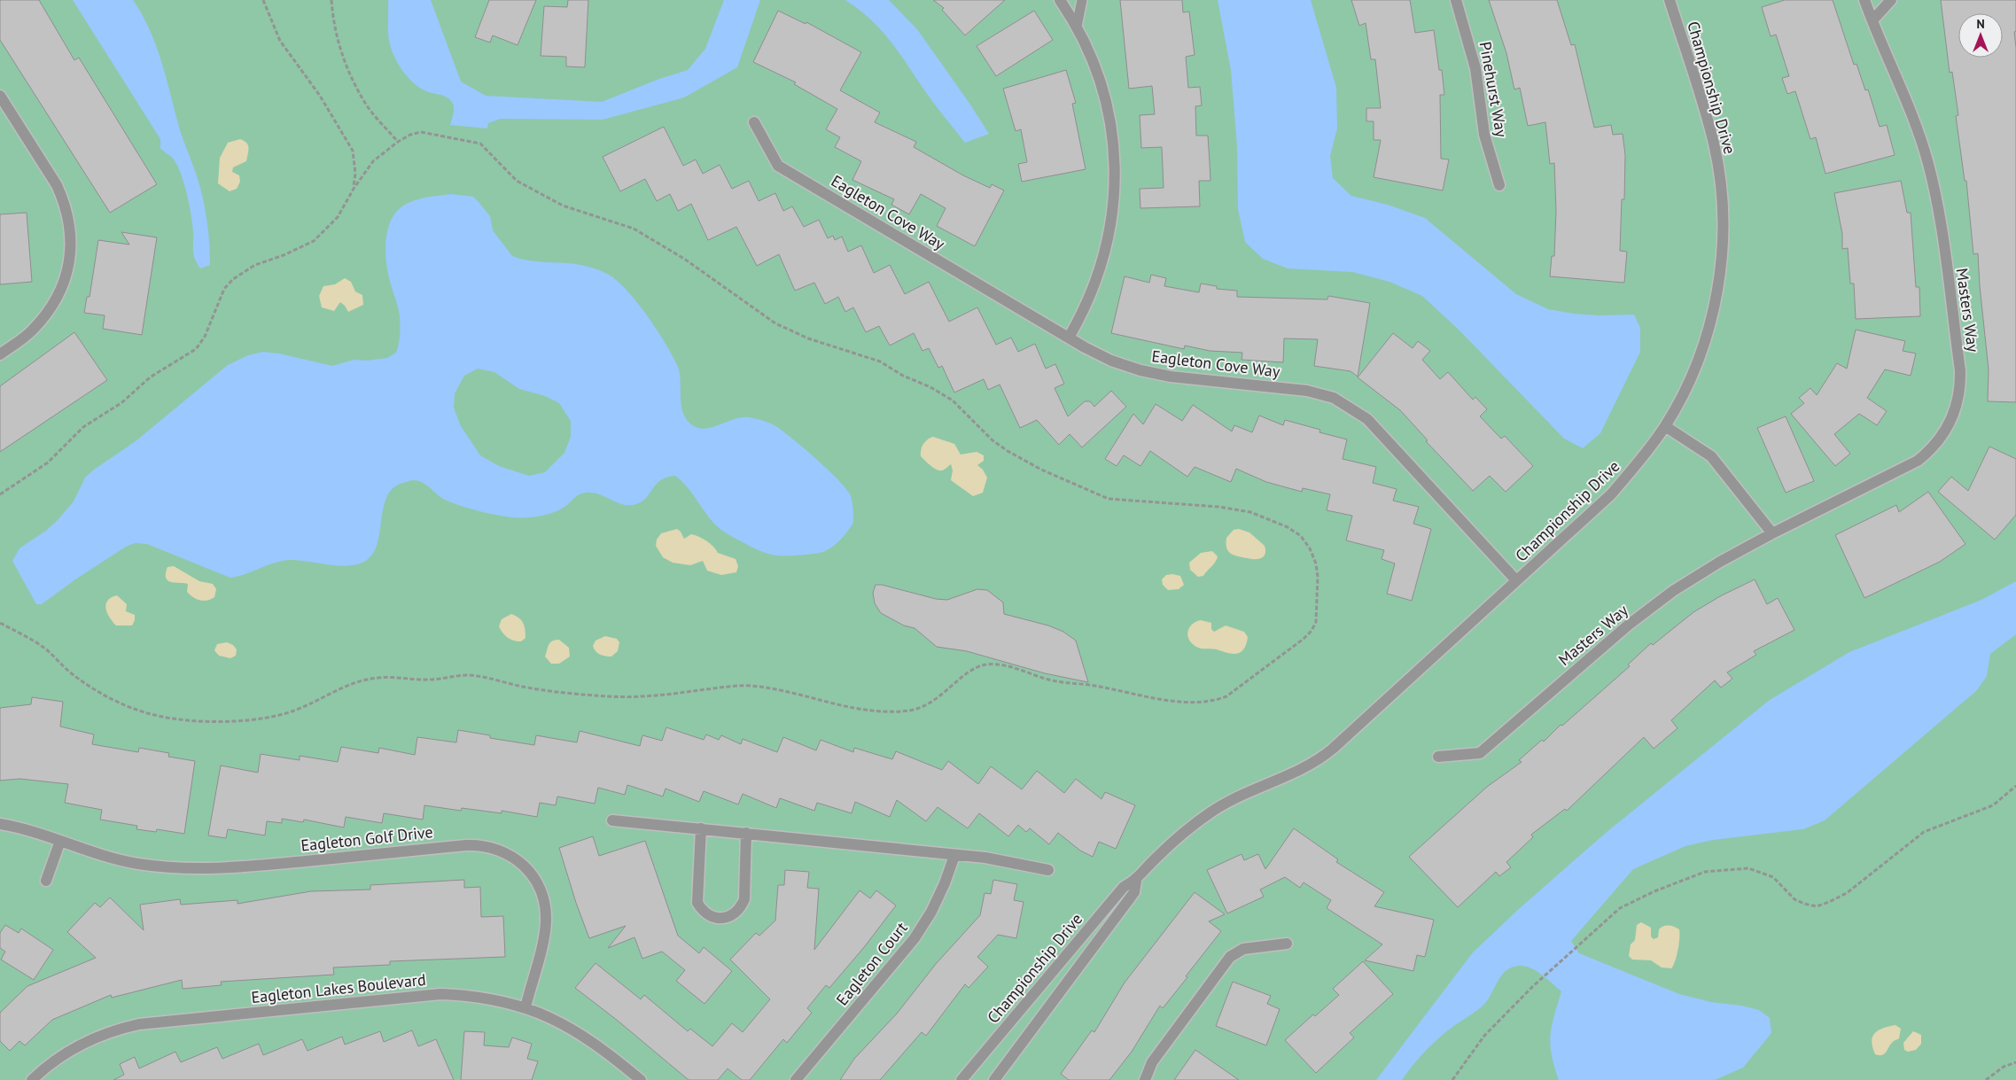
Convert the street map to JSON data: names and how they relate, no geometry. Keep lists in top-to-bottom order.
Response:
{
  "streets": {
    "street": [
      "Championship Drive",
      "Pinehurst Way",
      "Eagleton Cove Way",
      "Masters Way",
      "Eagleton Golf Drive",
      "Eagleton Court",
      "Eagleton Lakes Boulevard"
    ]
  },
  "crossings": [
    ["Championship Drive", "Eagleton Cove Way"],
    ["Eagleton Golf Drive", "Eagleton Lakes Boulevard"]
  ],
  "north": "top"
}
